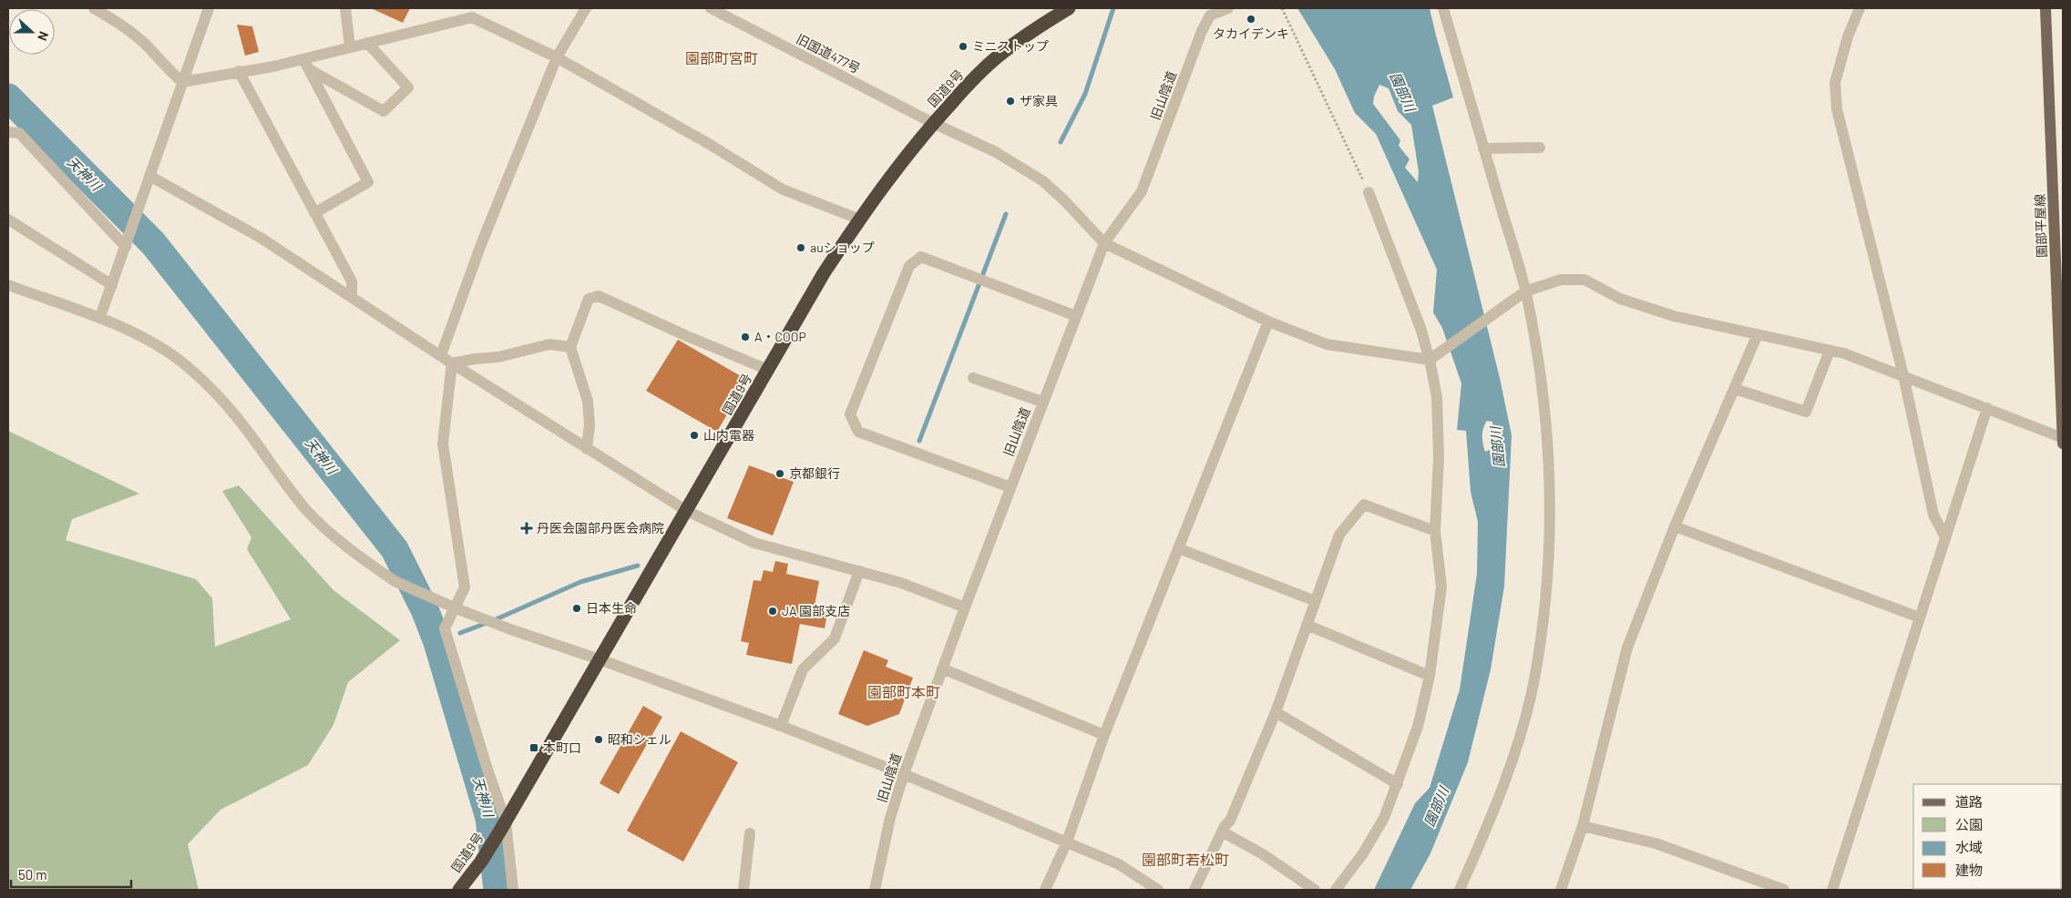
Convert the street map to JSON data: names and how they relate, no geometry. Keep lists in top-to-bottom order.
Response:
{
  "streets": {
    "highway": ["国道9号"],
    "main road": ["園部平屋線"],
    "street": ["旧国道477号", "旧山陰道"]
  },
  "crossings": [
    ["旧国道477号", "国道9号"],
    ["旧国道477号", "旧山陰道"]
  ],
  "districts": ["園部町宮町", "園部町本町", "園部町若松町"],
  "water": ["園部川", "天神川"],
  "places": {
    "other": [
      "タカイデンキ",
      "ミニストップ",
      "ザ家具",
      "auショップ",
      "A・COOP",
      "山内電器",
      "京都銀行",
      "日本生命",
      "JA 園部支店",
      "昭和シェル"
    ],
    "health": ["丹医会園部丹医会病院"],
    "transit": ["本町口"]
  },
  "legend": [
    "道路",
    "公園",
    "水域",
    "建物"
  ],
  "scale_bar": "50 m",
  "north": "right"
}
